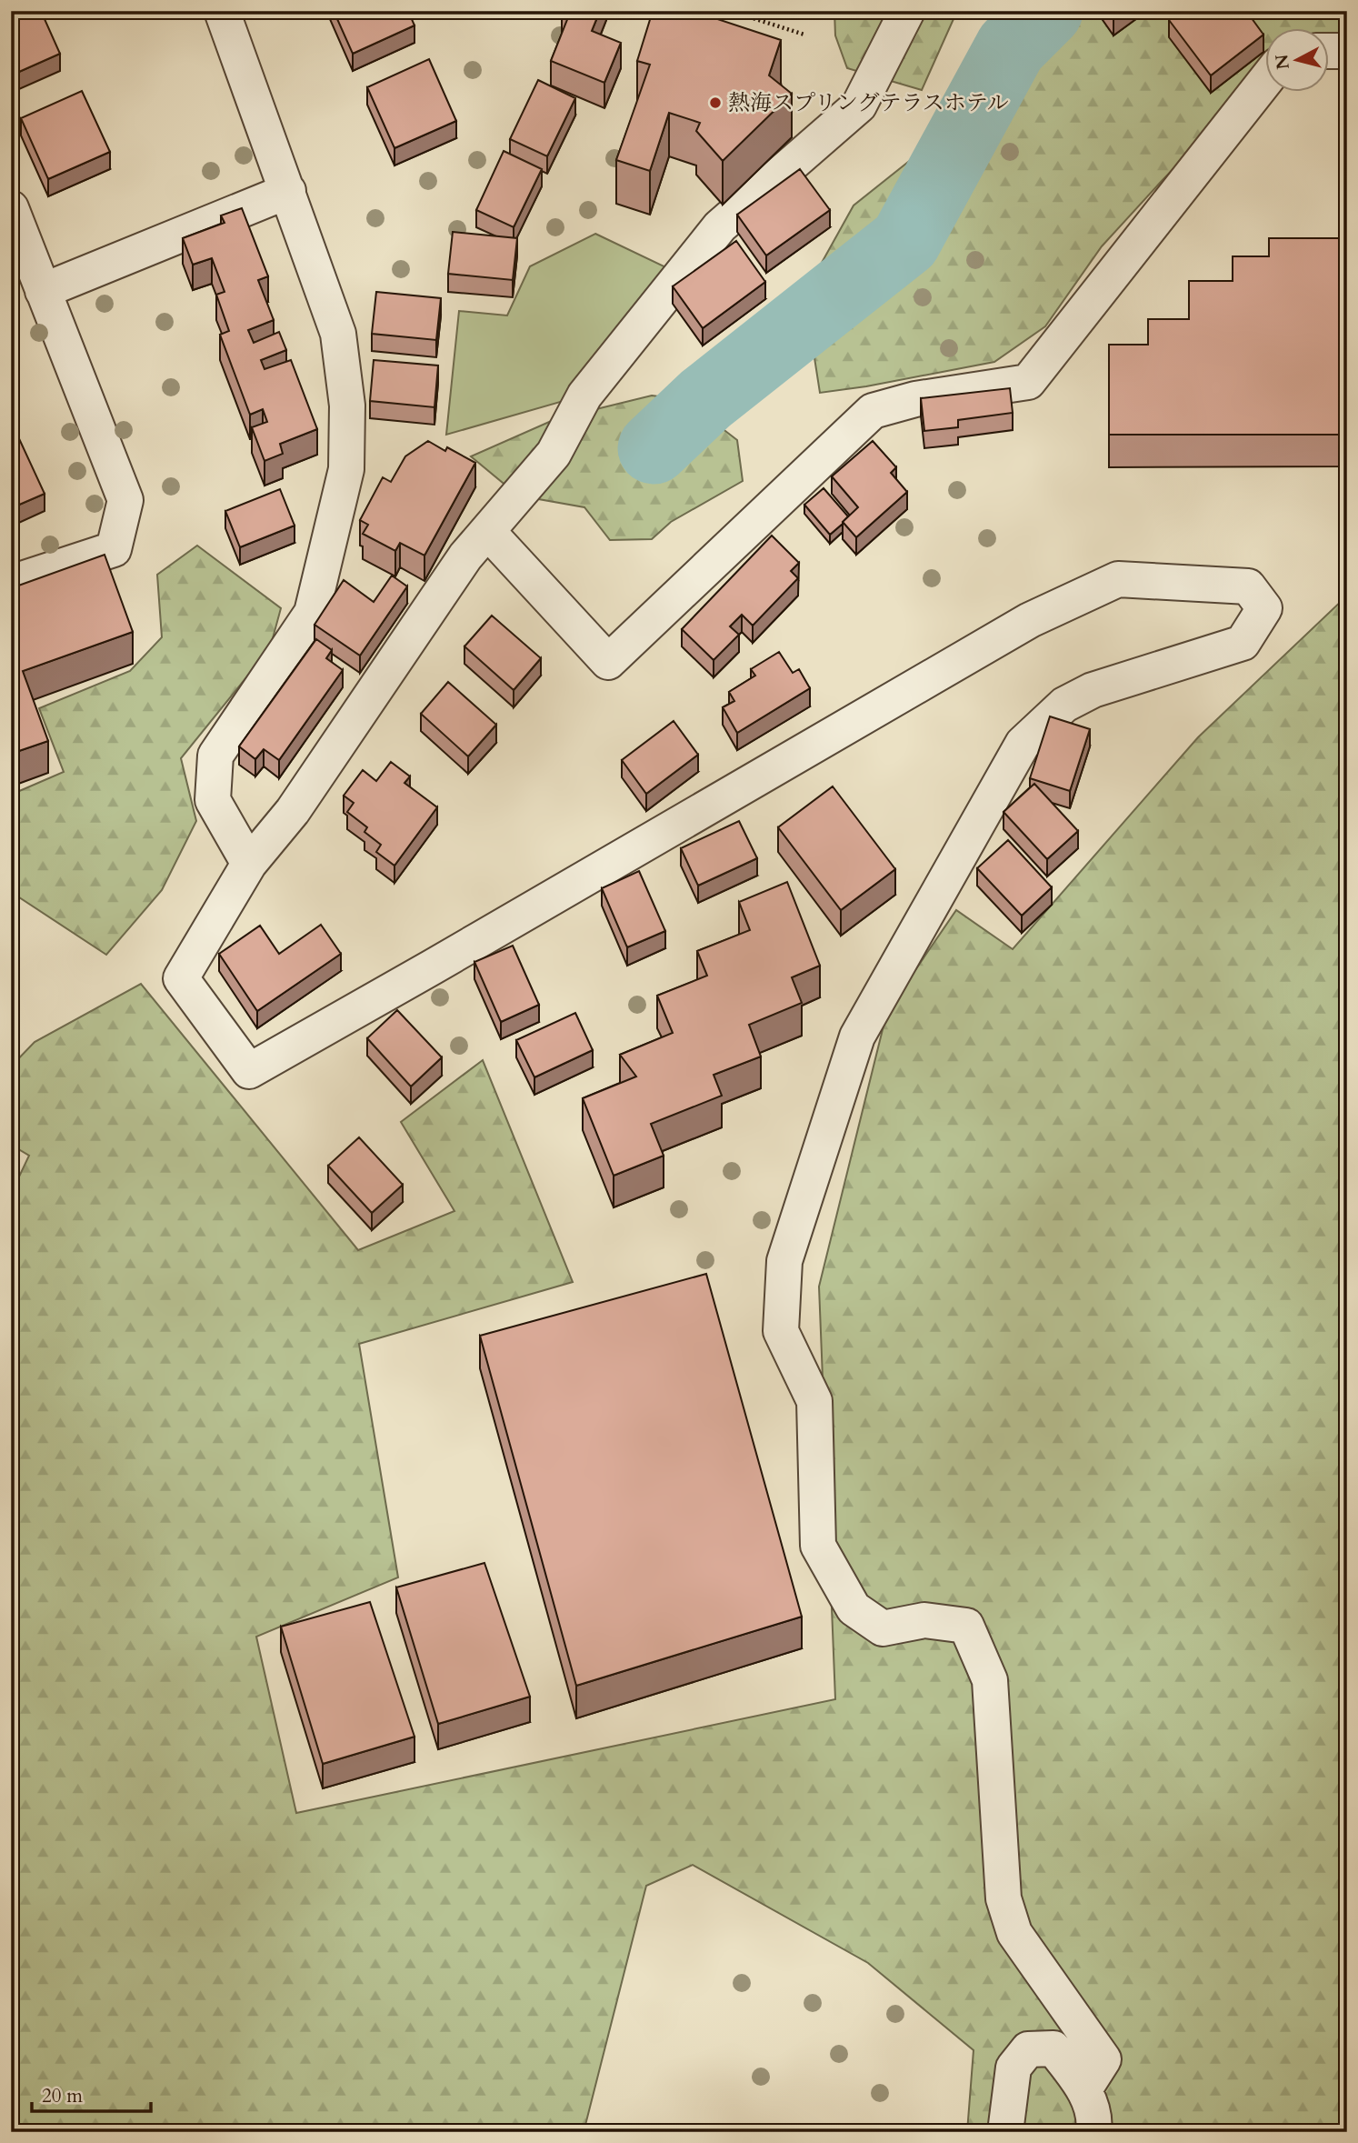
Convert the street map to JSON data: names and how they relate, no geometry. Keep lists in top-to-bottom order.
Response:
{
  "places": ["熱海スプリングテラスホテル"],
  "scale_bar": "20 m",
  "north": "left"
}
